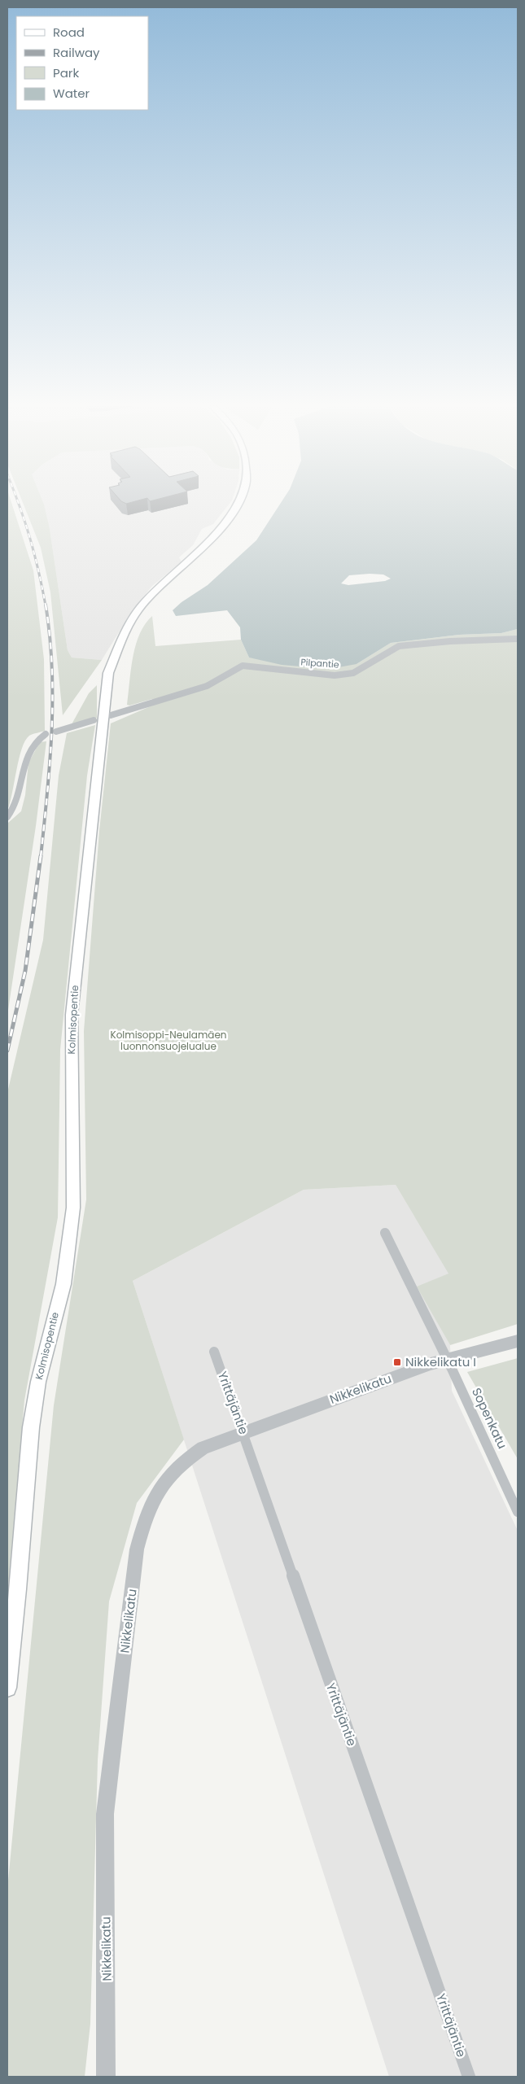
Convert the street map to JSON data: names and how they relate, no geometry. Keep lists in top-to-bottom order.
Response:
{
  "streets": {
    "main road": ["Kolmisopentie"],
    "street": [
      "Pilpantie",
      "Nikkelikatu",
      "Yrittäjäntie",
      "Sopenkatu"
    ]
  },
  "crossings": [
    ["Nikkelikatu", "Yrittäjäntie"],
    ["Nikkelikatu", "Sopenkatu"]
  ],
  "parks": ["Kolmisoppi-Neulamäen luonnonsuojelualue"],
  "places": {
    "transit": ["Nikkelikatu I"]
  },
  "legend": [
    "Road",
    "Railway",
    "Park",
    "Water"
  ]
}
